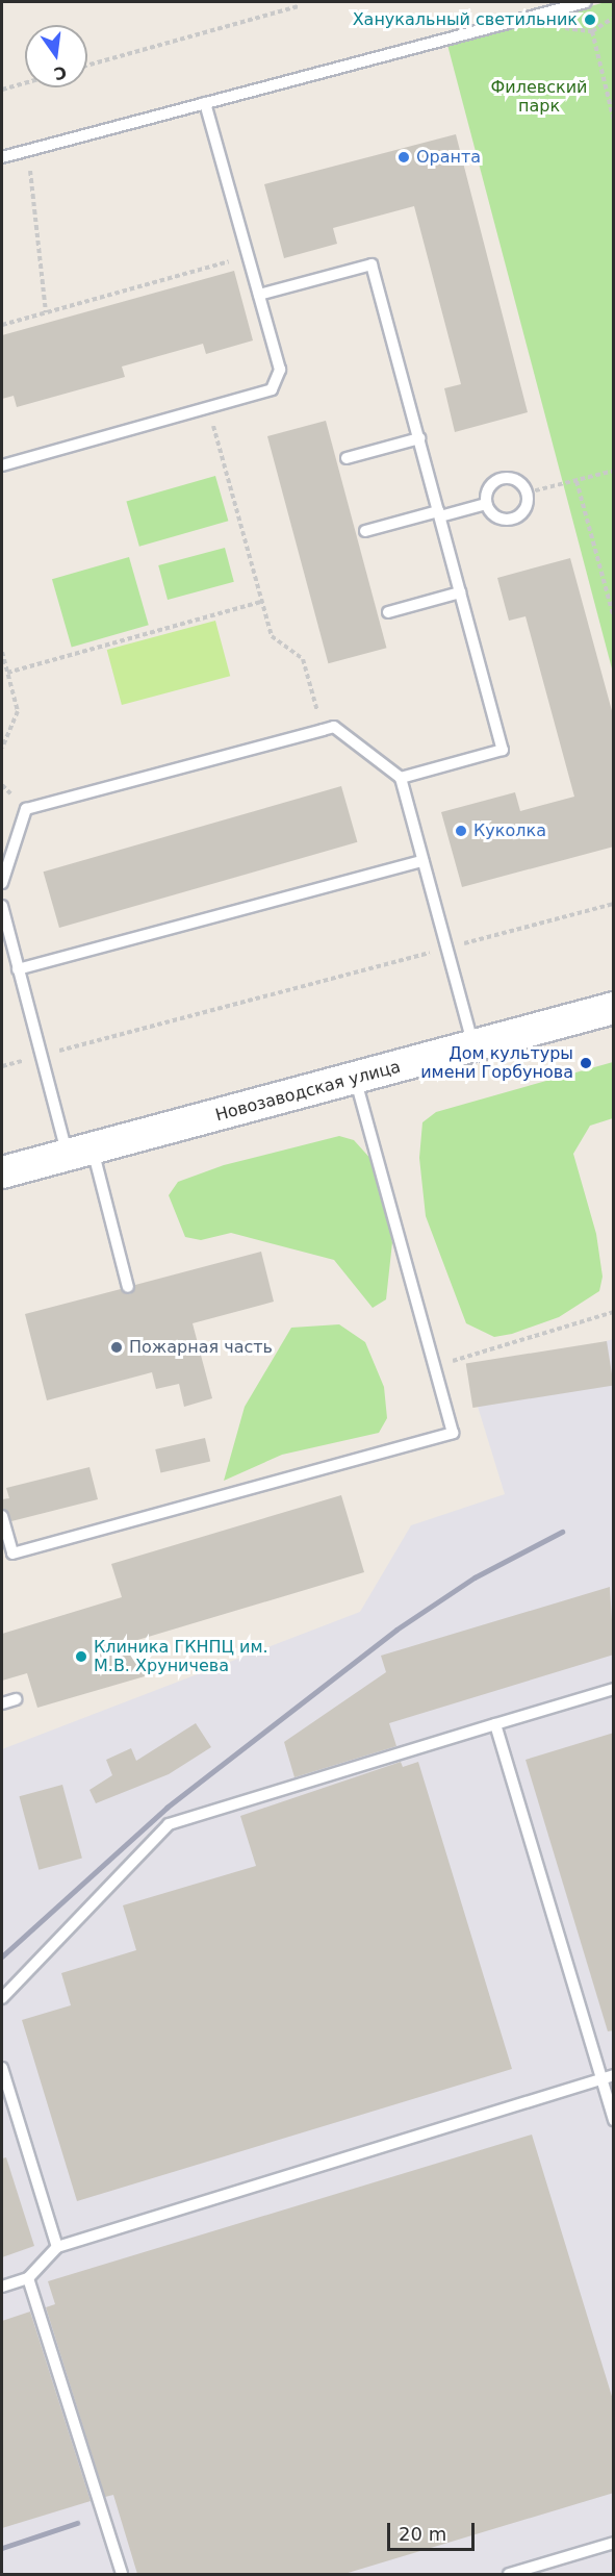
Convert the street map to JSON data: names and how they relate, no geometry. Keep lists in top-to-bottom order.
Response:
{
  "streets": {
    "street": ["Новозаводская улица"]
  },
  "parks": ["Филевский парк"],
  "places": [
    "Ханукальный светильник",
    "Оранта",
    "Куколка",
    "Дом культуры имени Горбунова",
    "Пожарная часть",
    "Клиника ГКНПЦ им. М.В. Хруничева"
  ],
  "scale_bar": "20 m",
  "north": "bottom"
}
